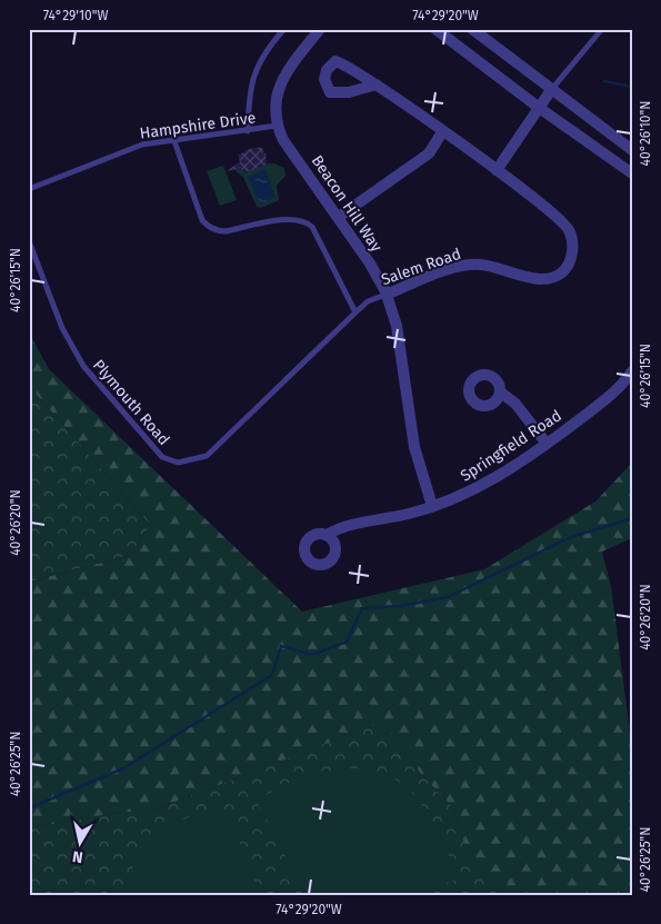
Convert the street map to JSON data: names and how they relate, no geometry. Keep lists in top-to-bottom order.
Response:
{
  "streets": {
    "street": ["Beacon Hill Way", "Salem Road", "Springfield Road"],
    "lane": ["Hampshire Drive", "Plymouth Road"]
  },
  "crossings": [
    ["Hampshire Drive", "Beacon Hill Way"],
    ["Beacon Hill Way", "Salem Road"],
    ["Beacon Hill Way", "Springfield Road"],
    ["Salem Road", "Plymouth Road"]
  ],
  "north": "bottom",
  "coordinates": [
    "74°29'10\"W",
    "74°29'20\"W",
    "40°26'10\"N",
    "40°26'15\"N",
    "40°26'20\"N",
    "40°26'25\"N"
  ]
}
